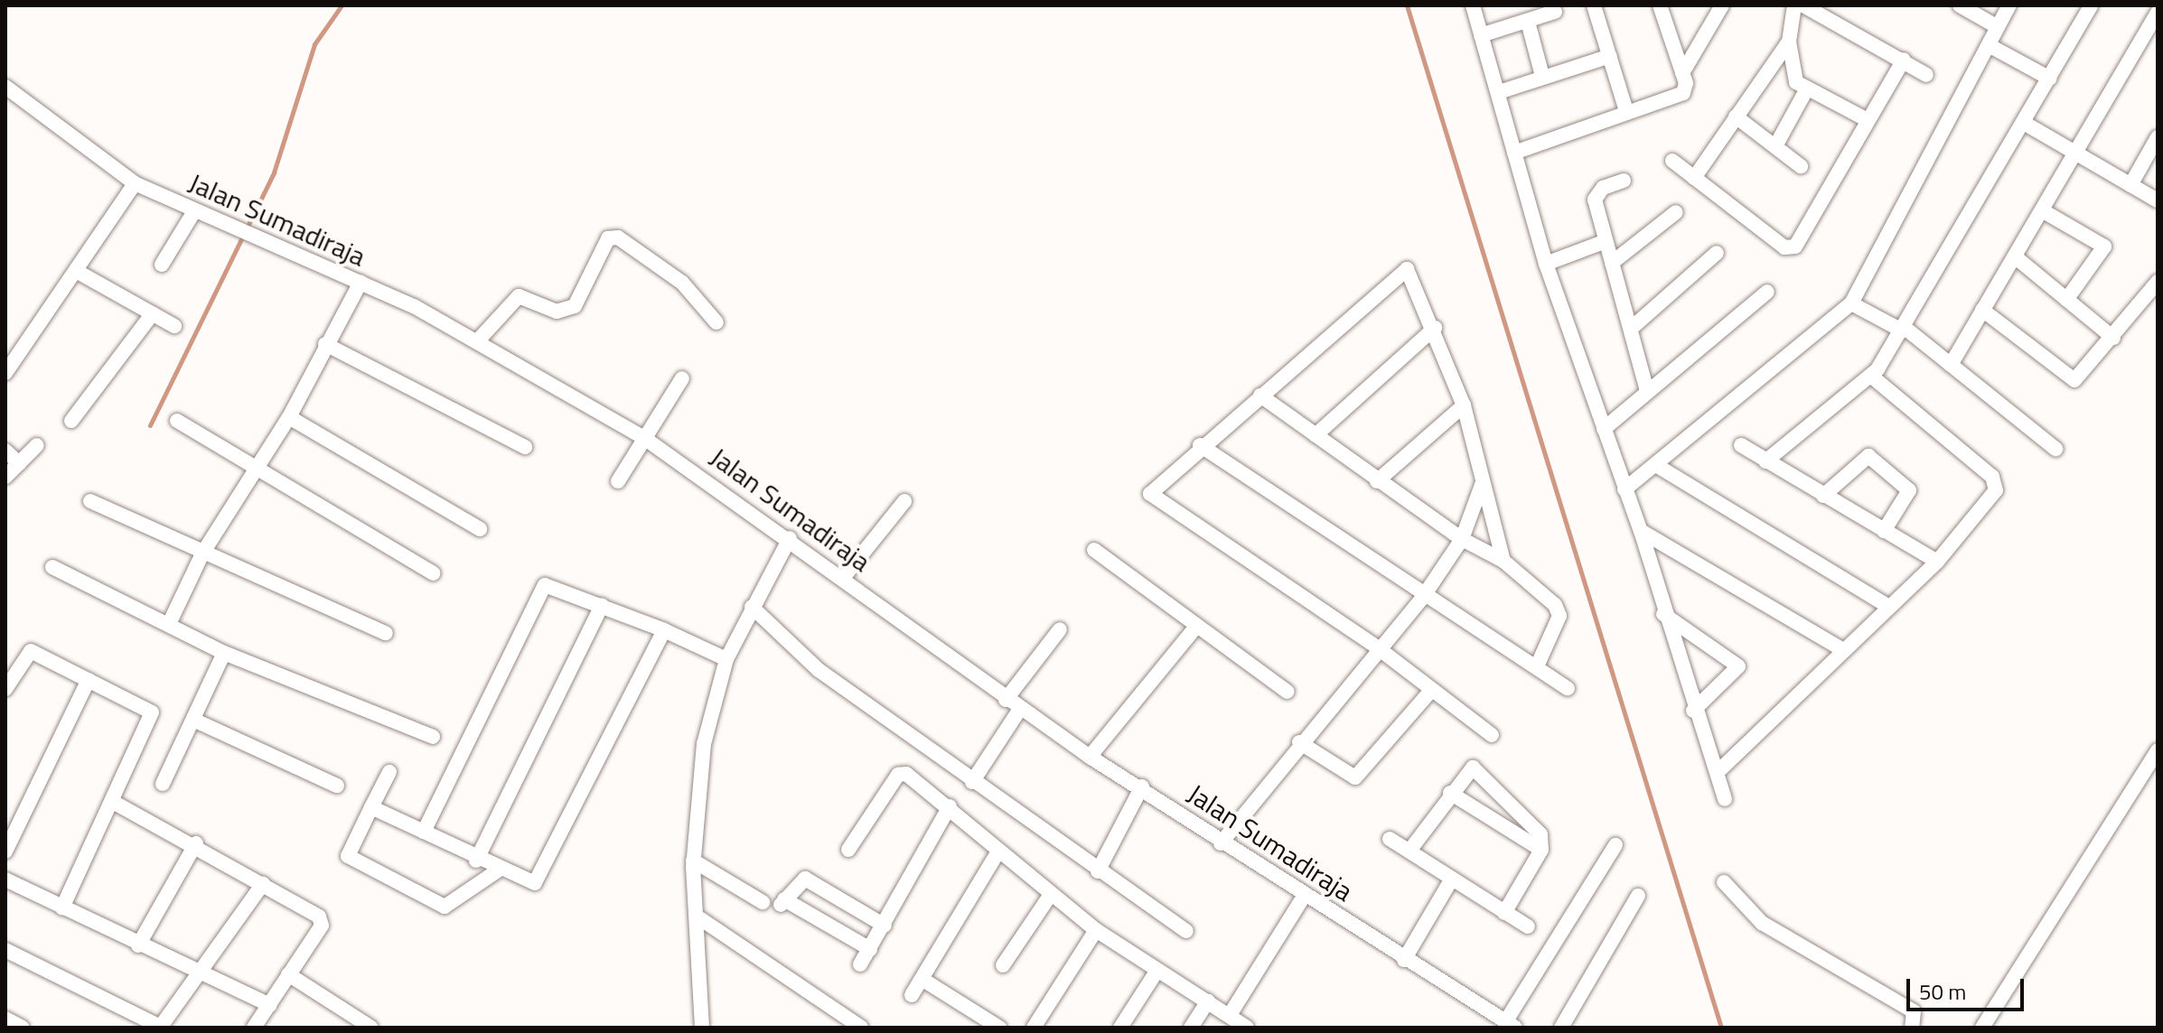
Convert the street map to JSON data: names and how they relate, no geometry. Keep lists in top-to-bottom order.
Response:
{
  "streets": {
    "street": ["Jalan Sumadiraja"]
  },
  "scale_bar": "50 m"
}
